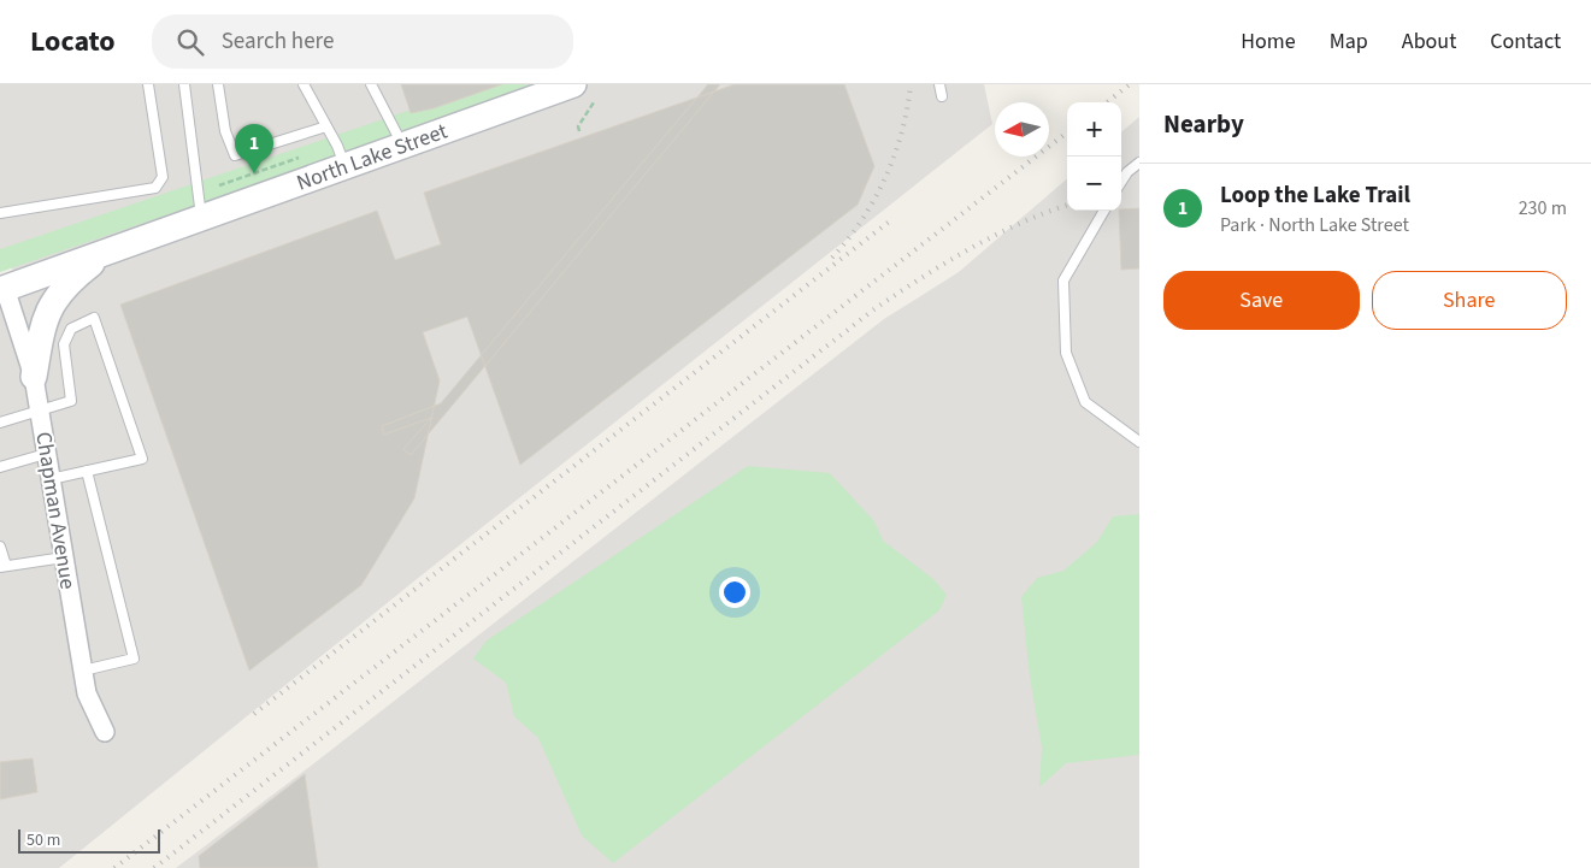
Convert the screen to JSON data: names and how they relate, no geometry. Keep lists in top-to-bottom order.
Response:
{
  "streets": {
    "main road": ["North Lake Street"],
    "street": ["Chapman Avenue"]
  },
  "crossings": [
    ["North Lake Street", "Chapman Avenue"]
  ],
  "scale_bar": "50 m",
  "north": "left",
  "page": {
    "header": "Locato",
    "search": "Search here",
    "nav": [
      "Home",
      "Map",
      "About",
      "Contact"
    ],
    "heading": "Nearby",
    "map_buttons": ["+", "−"],
    "pins": "1",
    "list": [
      {
        "mark": "1",
        "name": "Loop the Lake Trail",
        "note": "Park · North Lake Street",
        "value": "230 m"
      }
    ],
    "buttons": ["Save", "Share"],
    "scale": "50 m"
  }
}
